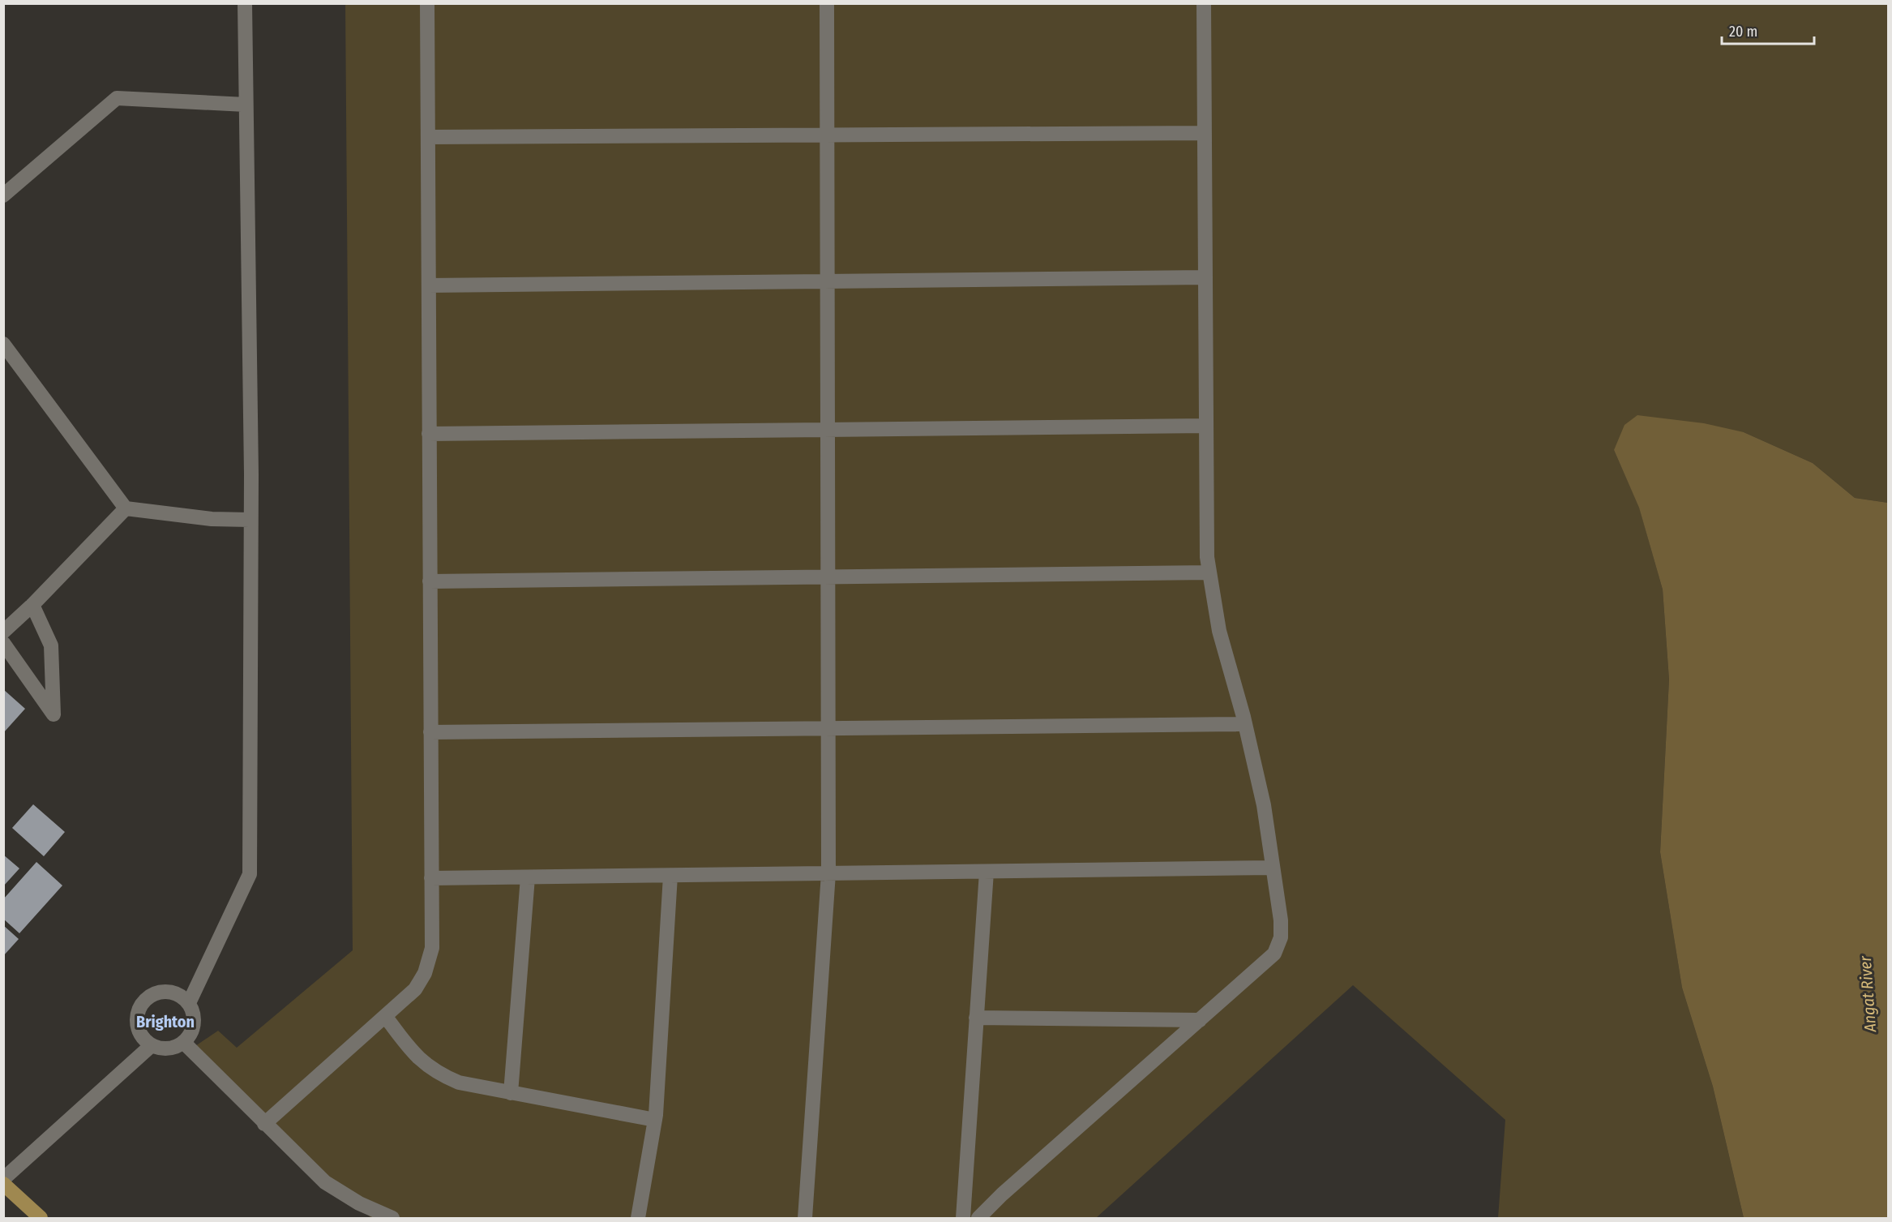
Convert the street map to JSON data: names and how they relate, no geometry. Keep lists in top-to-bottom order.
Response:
{
  "districts": ["Brighton"],
  "water": ["Angat River"],
  "scale_bar": "20 m"
}
